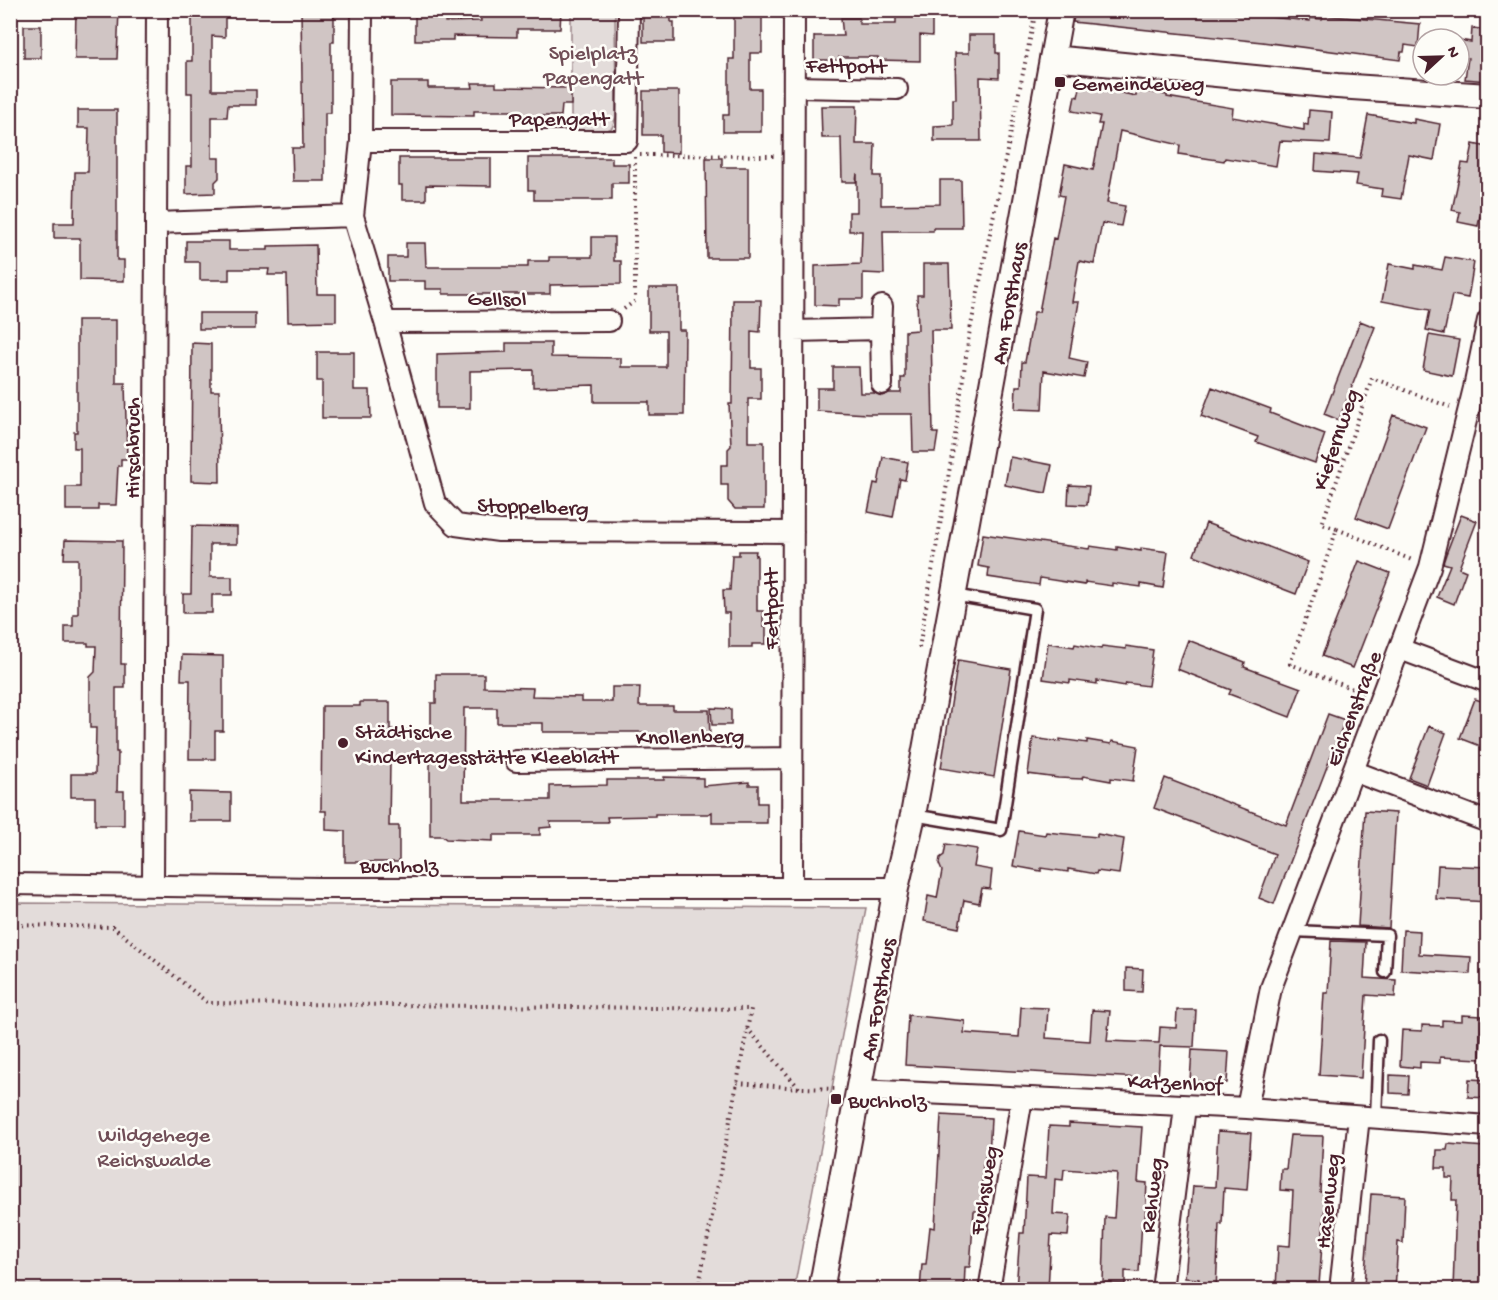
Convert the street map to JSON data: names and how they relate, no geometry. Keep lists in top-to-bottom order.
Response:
{
  "streets": {
    "street": [
      "Fettpott",
      "Papengatt",
      "Gellsol",
      "Am Forsthaus",
      "Hirschbruch",
      "Stoppelberg",
      "Eichenstraße",
      "Knollenberg",
      "Buchholz",
      "Katzenhof",
      "Fuchsweg",
      "Rehweg",
      "Hasenweg"
    ],
    "path": ["Kiefernweg"]
  },
  "crossings": [
    ["Fettpott", "Stoppelberg"],
    ["Fettpott", "Knollenberg"],
    ["Fettpott", "Buchholz"],
    ["Papengatt", "Stoppelberg"],
    ["Gellsol", "Stoppelberg"],
    ["Am Forsthaus", "Buchholz"],
    ["Am Forsthaus", "Katzenhof"],
    ["Kiefernweg", "Eichenstraße"],
    ["Hirschbruch", "Buchholz"],
    ["Eichenstraße", "Katzenhof"],
    ["Katzenhof", "Fuchsweg"],
    ["Katzenhof", "Rehweg"],
    ["Katzenhof", "Hasenweg"]
  ],
  "parks": ["Spielplatz Papengatt", "Wildgehege Reichswalde"],
  "places": {
    "transit": ["Gemeindeweg", "Buchholz"],
    "other": ["Städtische Kindertagesstätte Kleeblatt"]
  },
  "north": "right"
}
